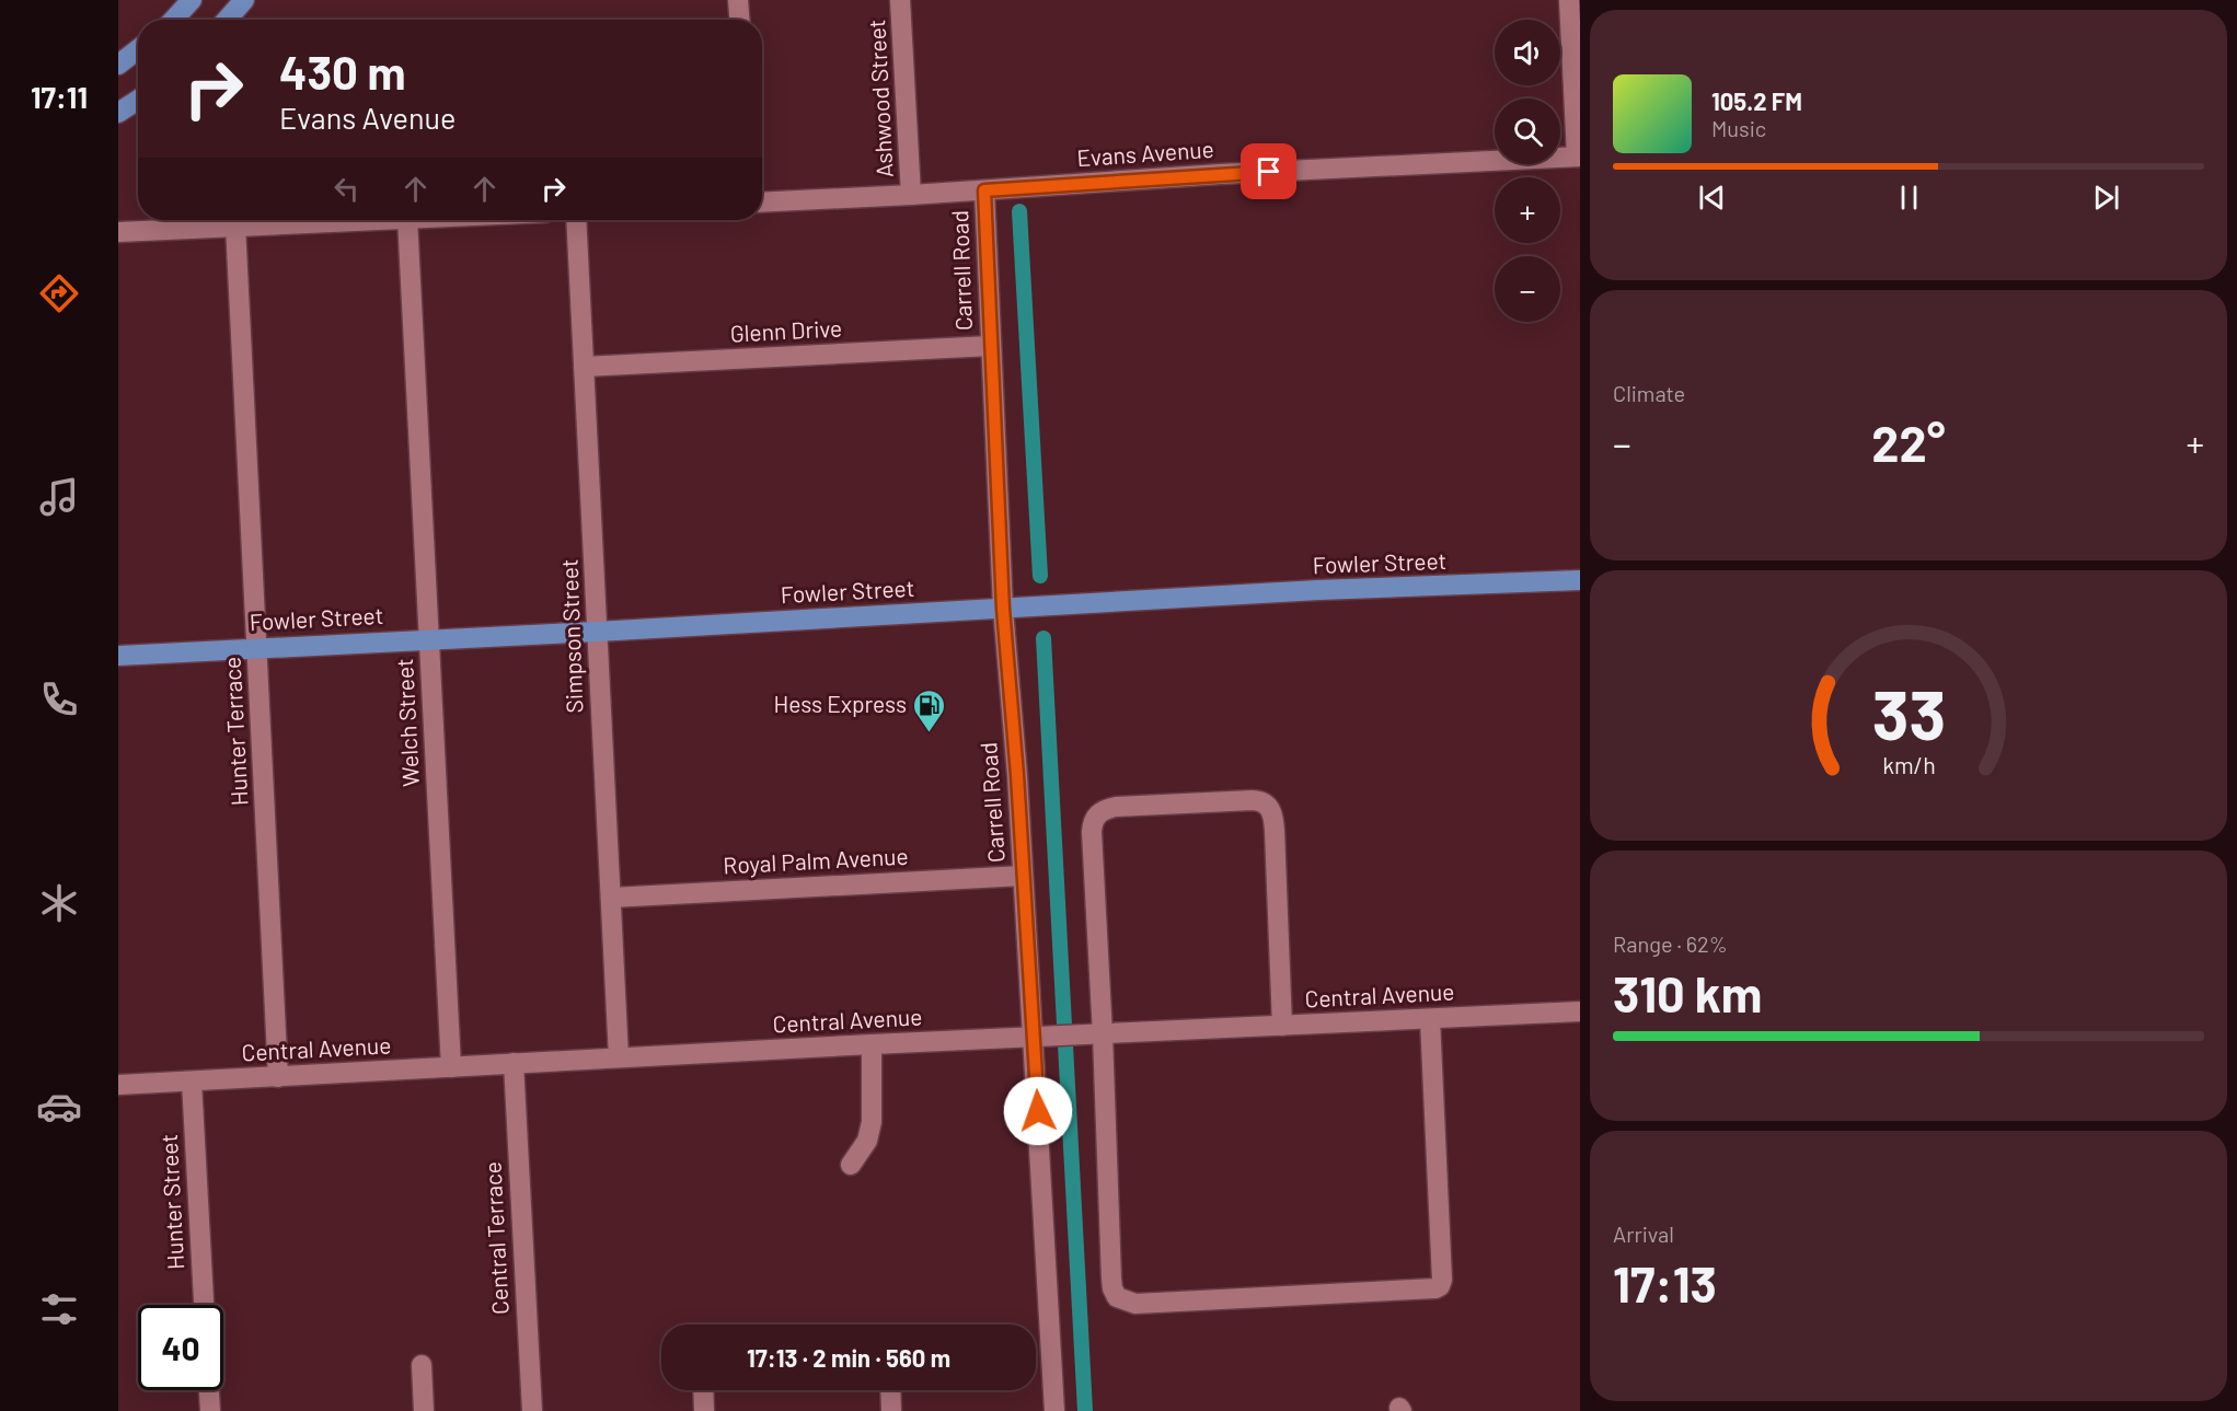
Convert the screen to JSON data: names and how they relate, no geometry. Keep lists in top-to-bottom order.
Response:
{
  "streets": {
    "main road": ["Fowler Street"],
    "street": [
      "Ashwood Street",
      "Evans Avenue",
      "Carrell Road",
      "Glenn Drive",
      "Simpson Street",
      "Welch Street",
      "Hunter Terrace",
      "Royal Palm Avenue",
      "Central Avenue",
      "Hunter Street",
      "Central Terrace"
    ]
  },
  "crossings": [
    ["Ashwood Street", "Evans Avenue"],
    ["Evans Avenue", "Carrell Road"],
    ["Carrell Road", "Glenn Drive"],
    ["Carrell Road", "Fowler Street"],
    ["Carrell Road", "Royal Palm Avenue"],
    ["Carrell Road", "Central Avenue"],
    ["Glenn Drive", "Simpson Street"],
    ["Fowler Street", "Simpson Street"],
    ["Fowler Street", "Welch Street"],
    ["Fowler Street", "Hunter Terrace"],
    ["Simpson Street", "Royal Palm Avenue"],
    ["Simpson Street", "Central Avenue"],
    ["Welch Street", "Central Avenue"],
    ["Hunter Terrace", "Central Avenue"],
    ["Central Avenue", "Hunter Street"],
    ["Central Avenue", "Central Terrace"]
  ],
  "places": {
    "fuel station": ["Hess Express"]
  },
  "page": {
    "tabs": "17:11",
    "map_buttons": ["+", "−"],
    "turn": ["430 m", "Evans Avenue"],
    "song": ["105.2 FM", "Music"],
    "tile": [
      "Climate",
      ["Range · 62%", "310 km"],
      ["Arrival", "17:13"]
    ],
    "heat": ["−", "22°", "+"],
    "limit": "40",
    "trip": "17:13 · 2 min · 560 m",
    "gauge": ["33", "km/h"]
  }
}
